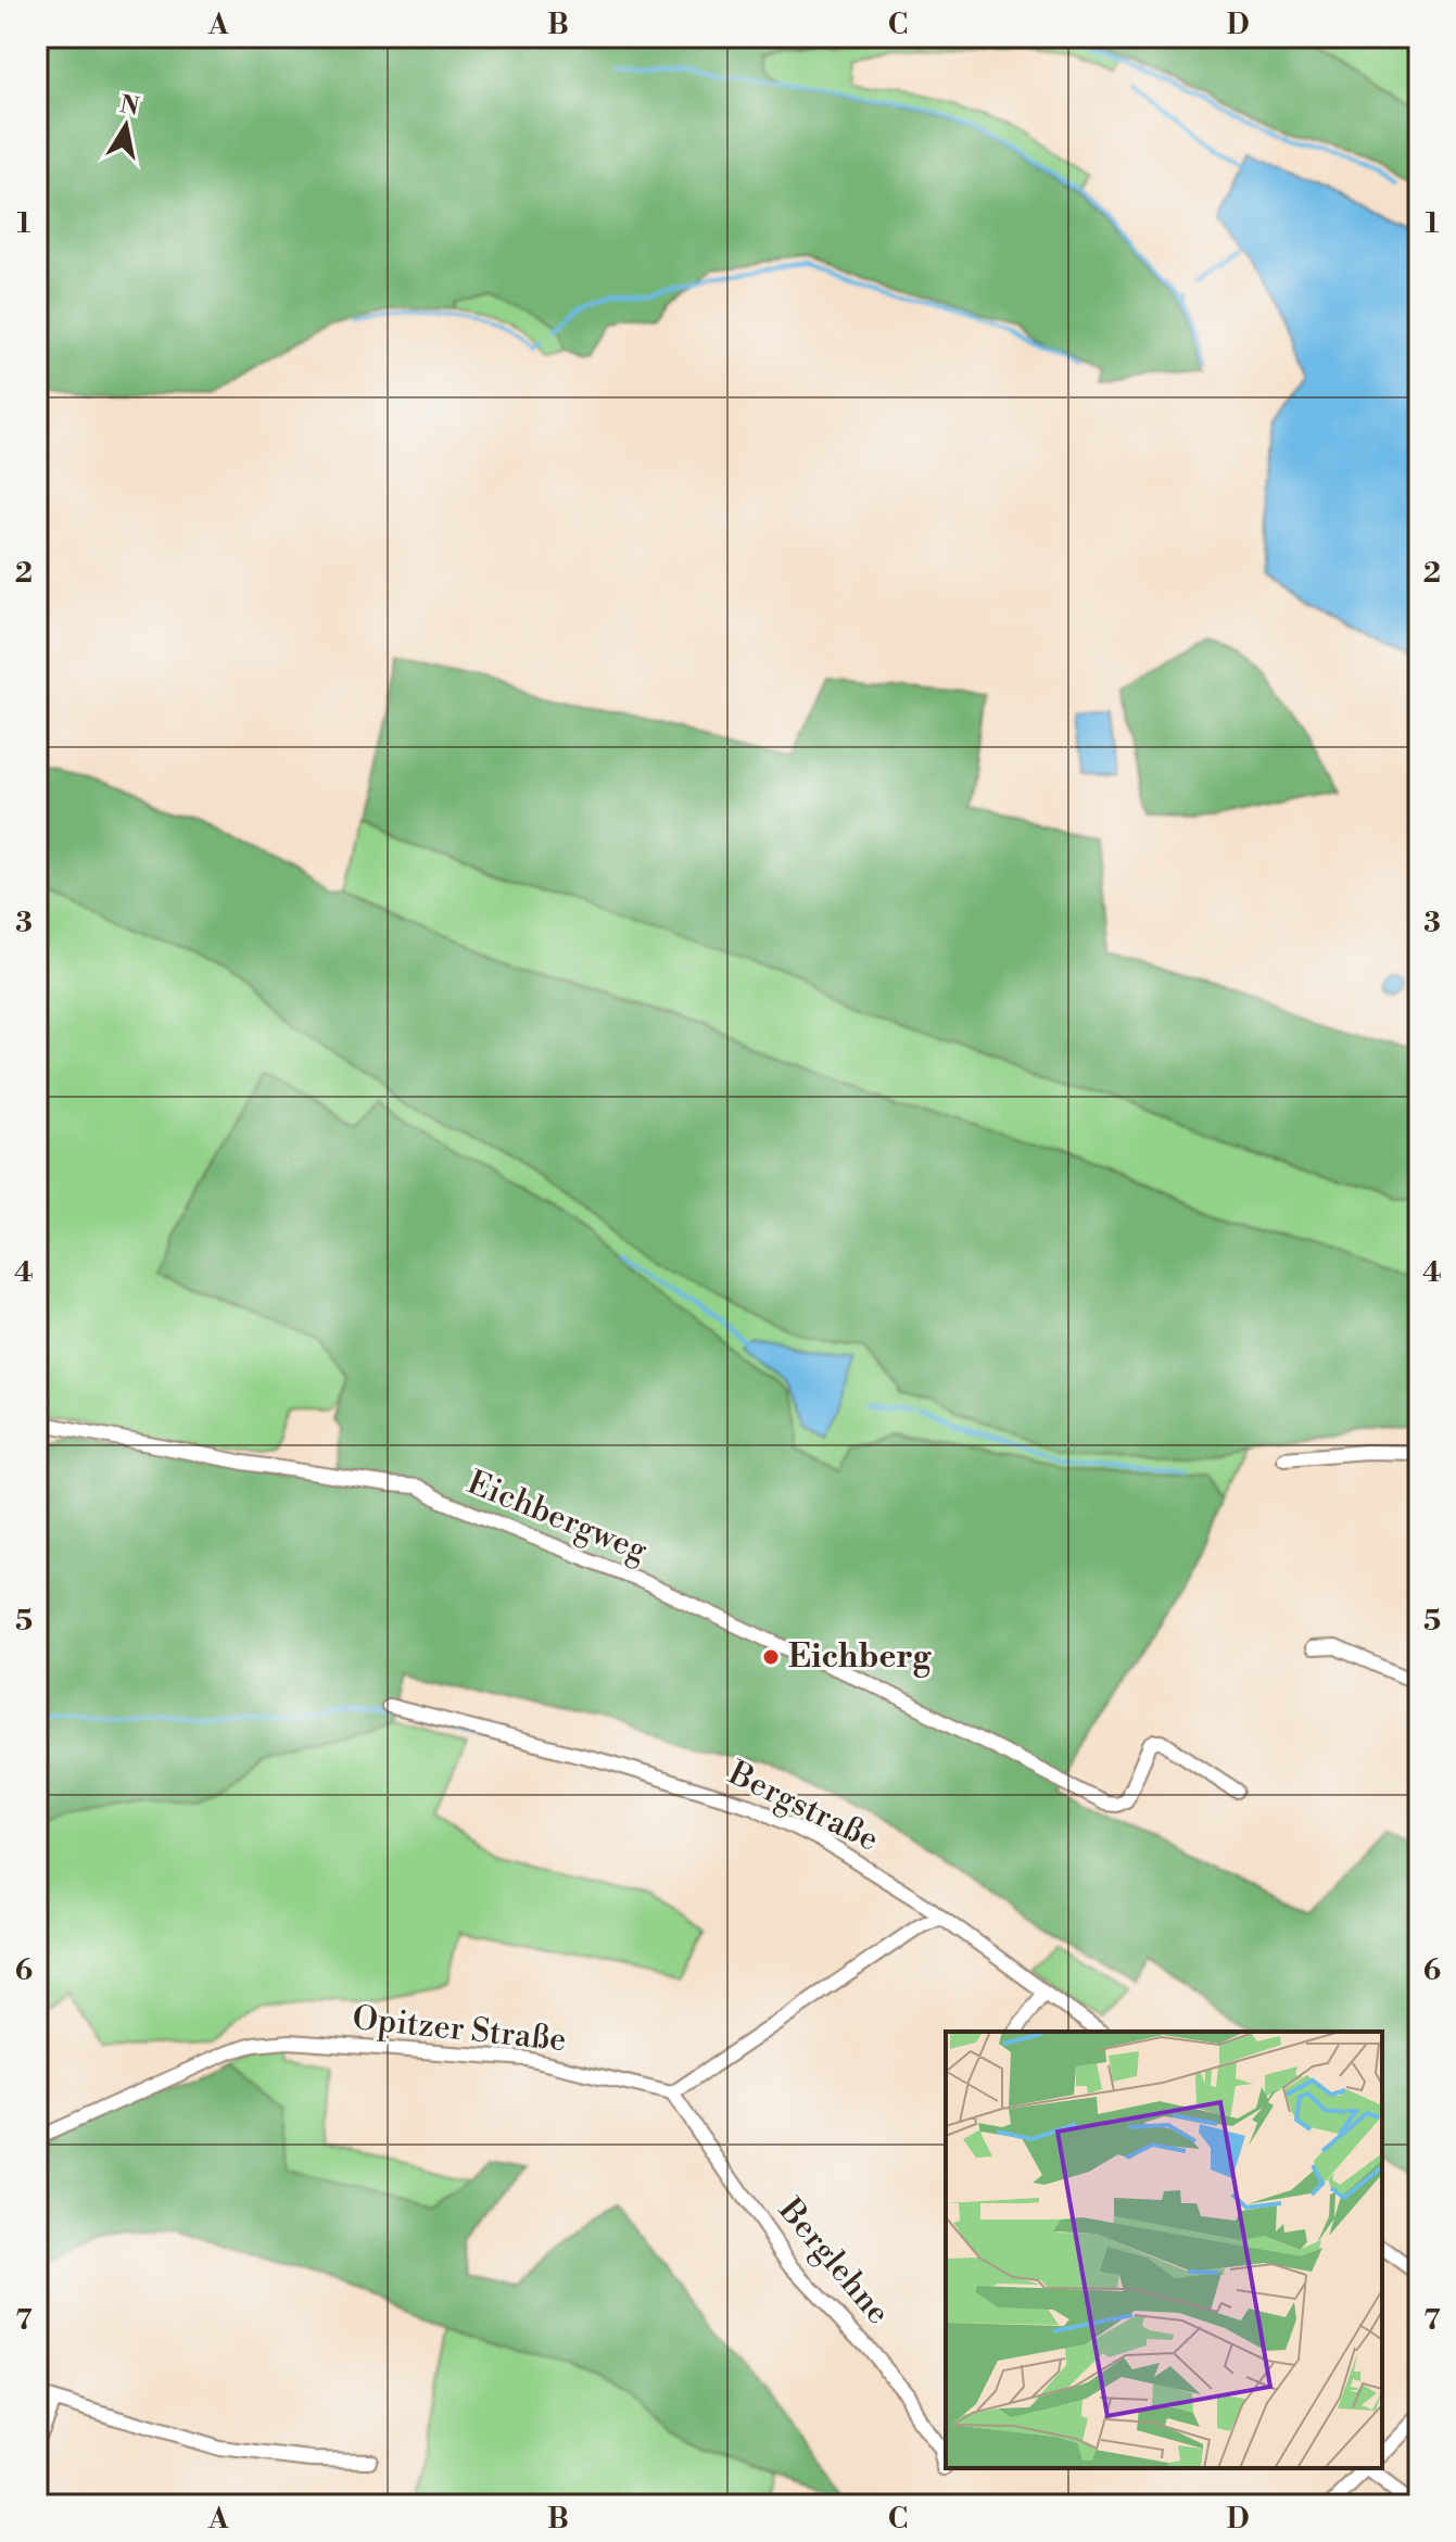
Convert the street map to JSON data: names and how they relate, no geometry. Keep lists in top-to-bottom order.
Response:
{
  "streets": {
    "street": [
      "Eichbergweg",
      "Bergstraße",
      "Opitzer Straße",
      "Berglehne"
    ]
  },
  "crossings": [
    ["Opitzer Straße", "Berglehne"]
  ],
  "places": ["Eichberg"],
  "north": "top",
  "grid": {
    "columns": [
      "A",
      "B",
      "C",
      "D"
    ],
    "rows": [
      "1",
      "2",
      "3",
      "4",
      "5",
      "6",
      "7"
    ]
  }
}
